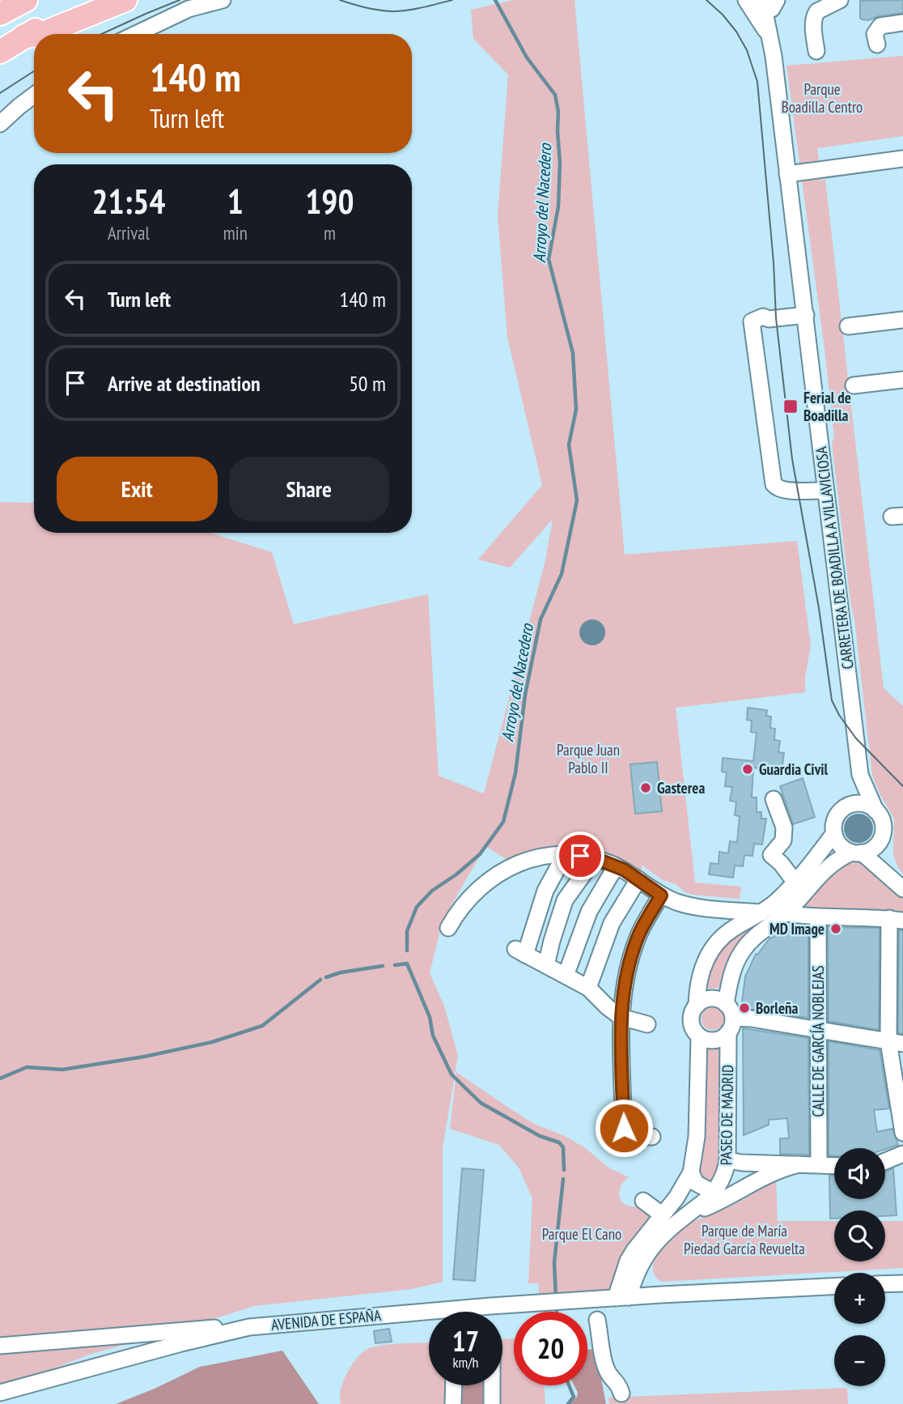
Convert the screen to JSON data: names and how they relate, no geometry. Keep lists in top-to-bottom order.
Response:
{
  "streets": {
    "street": [
      "CARRETERA DE BOADILLA A VILLAVICIOSA",
      "CALLE DE GARCÍA NOBLEJAS",
      "PASEO DE MADRID",
      "AVENIDA DE ESPAÑA"
    ]
  },
  "crossings": [
    ["CARRETERA DE BOADILLA A VILLAVICIOSA", "PASEO DE MADRID"],
    ["PASEO DE MADRID", "AVENIDA DE ESPAÑA"]
  ],
  "water": ["Arroyo del Nacedero"],
  "parks": [
    "Parque Boadilla Centro",
    "Parque Juan Pablo II",
    "Parque de María Piedad García Revuelta",
    "Parque El Cano"
  ],
  "places": {
    "transit": ["Ferial de Boadilla"],
    "other": [
      "Guardia Civil",
      "Gasterea",
      "MD Image",
      "Borleña"
    ]
  },
  "page": {
    "turn": ["140 m", "Turn left"],
    "eta": [
      "21:54",
      "Arrival",
      "1",
      "min",
      "190",
      "m"
    ],
    "list": [
      {
        "name": "Turn left",
        "value": "140 m"
      },
      {
        "name": "Arrive at destination",
        "value": "50 m"
      }
    ],
    "buttons": ["Exit", "Share"],
    "map_buttons": ["+", "−"],
    "speed": "17 km/h",
    "limit": "20"
  }
}
